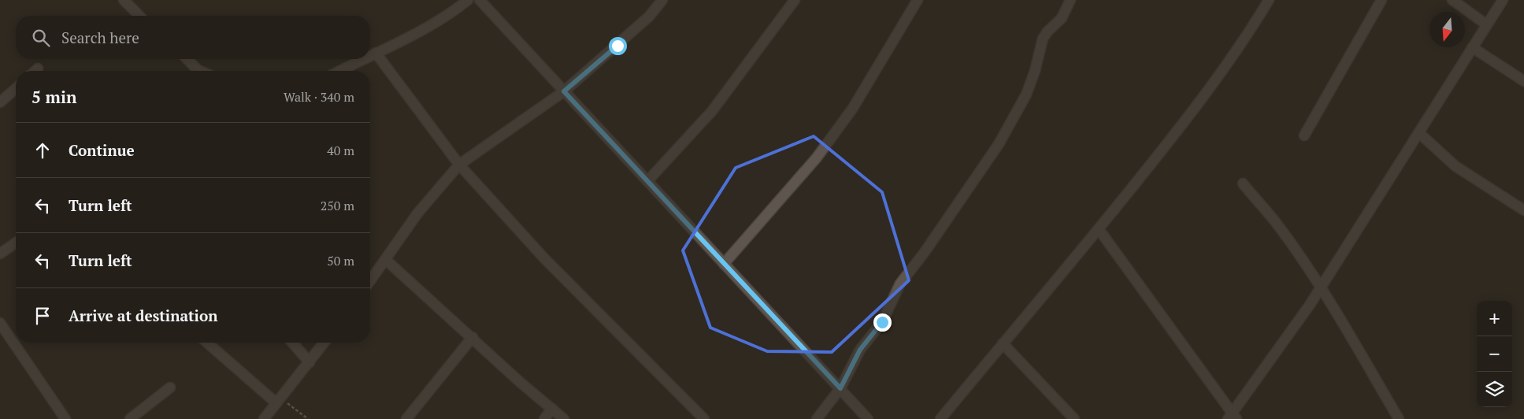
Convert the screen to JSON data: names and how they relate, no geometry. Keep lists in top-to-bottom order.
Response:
{
  "north": "bottom",
  "page": {
    "search": "Search here",
    "heading": ["5 min", "Walk · 340 m"],
    "list": [
      ["Continue", "40 m"],
      ["Turn left", "250 m"],
      ["Turn left", "50 m"],
      "Arrive at destination"
    ],
    "map_buttons": ["+", "−"]
  }
}
